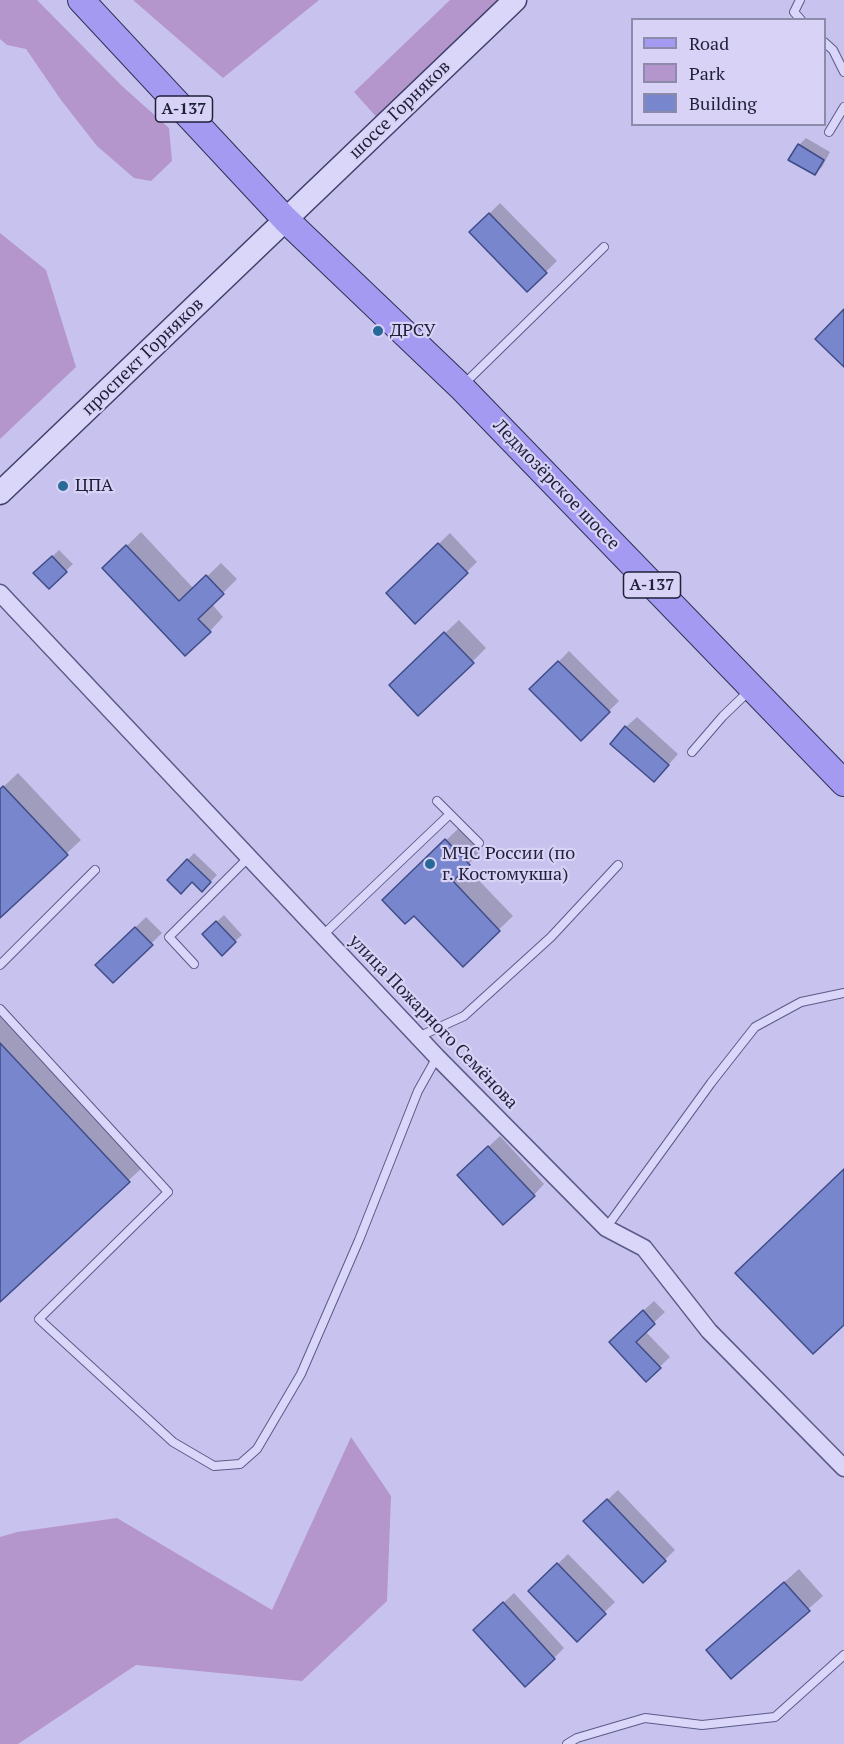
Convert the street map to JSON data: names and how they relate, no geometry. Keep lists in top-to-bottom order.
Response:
{
  "streets": {
    "main road": [
      "А-137",
      "шоссе Горняков",
      "проспект Горняков",
      "Ледмозёрское шоссе"
    ],
    "street": ["улица Пожарного Семёнова"]
  },
  "crossings": [
    ["А-137", "шоссе Горняков"],
    ["А-137", "проспект Горняков"],
    ["А-137", "Ледмозёрское шоссе"],
    ["шоссе Горняков", "проспект Горняков"],
    ["шоссе Горняков", "Ледмозёрское шоссе"],
    ["проспект Горняков", "Ледмозёрское шоссе"]
  ],
  "places": ["ДРСУ", "ЦПА", "МЧС России (по г. Костомукша)"],
  "legend": ["Road", "Park", "Building"]
}
